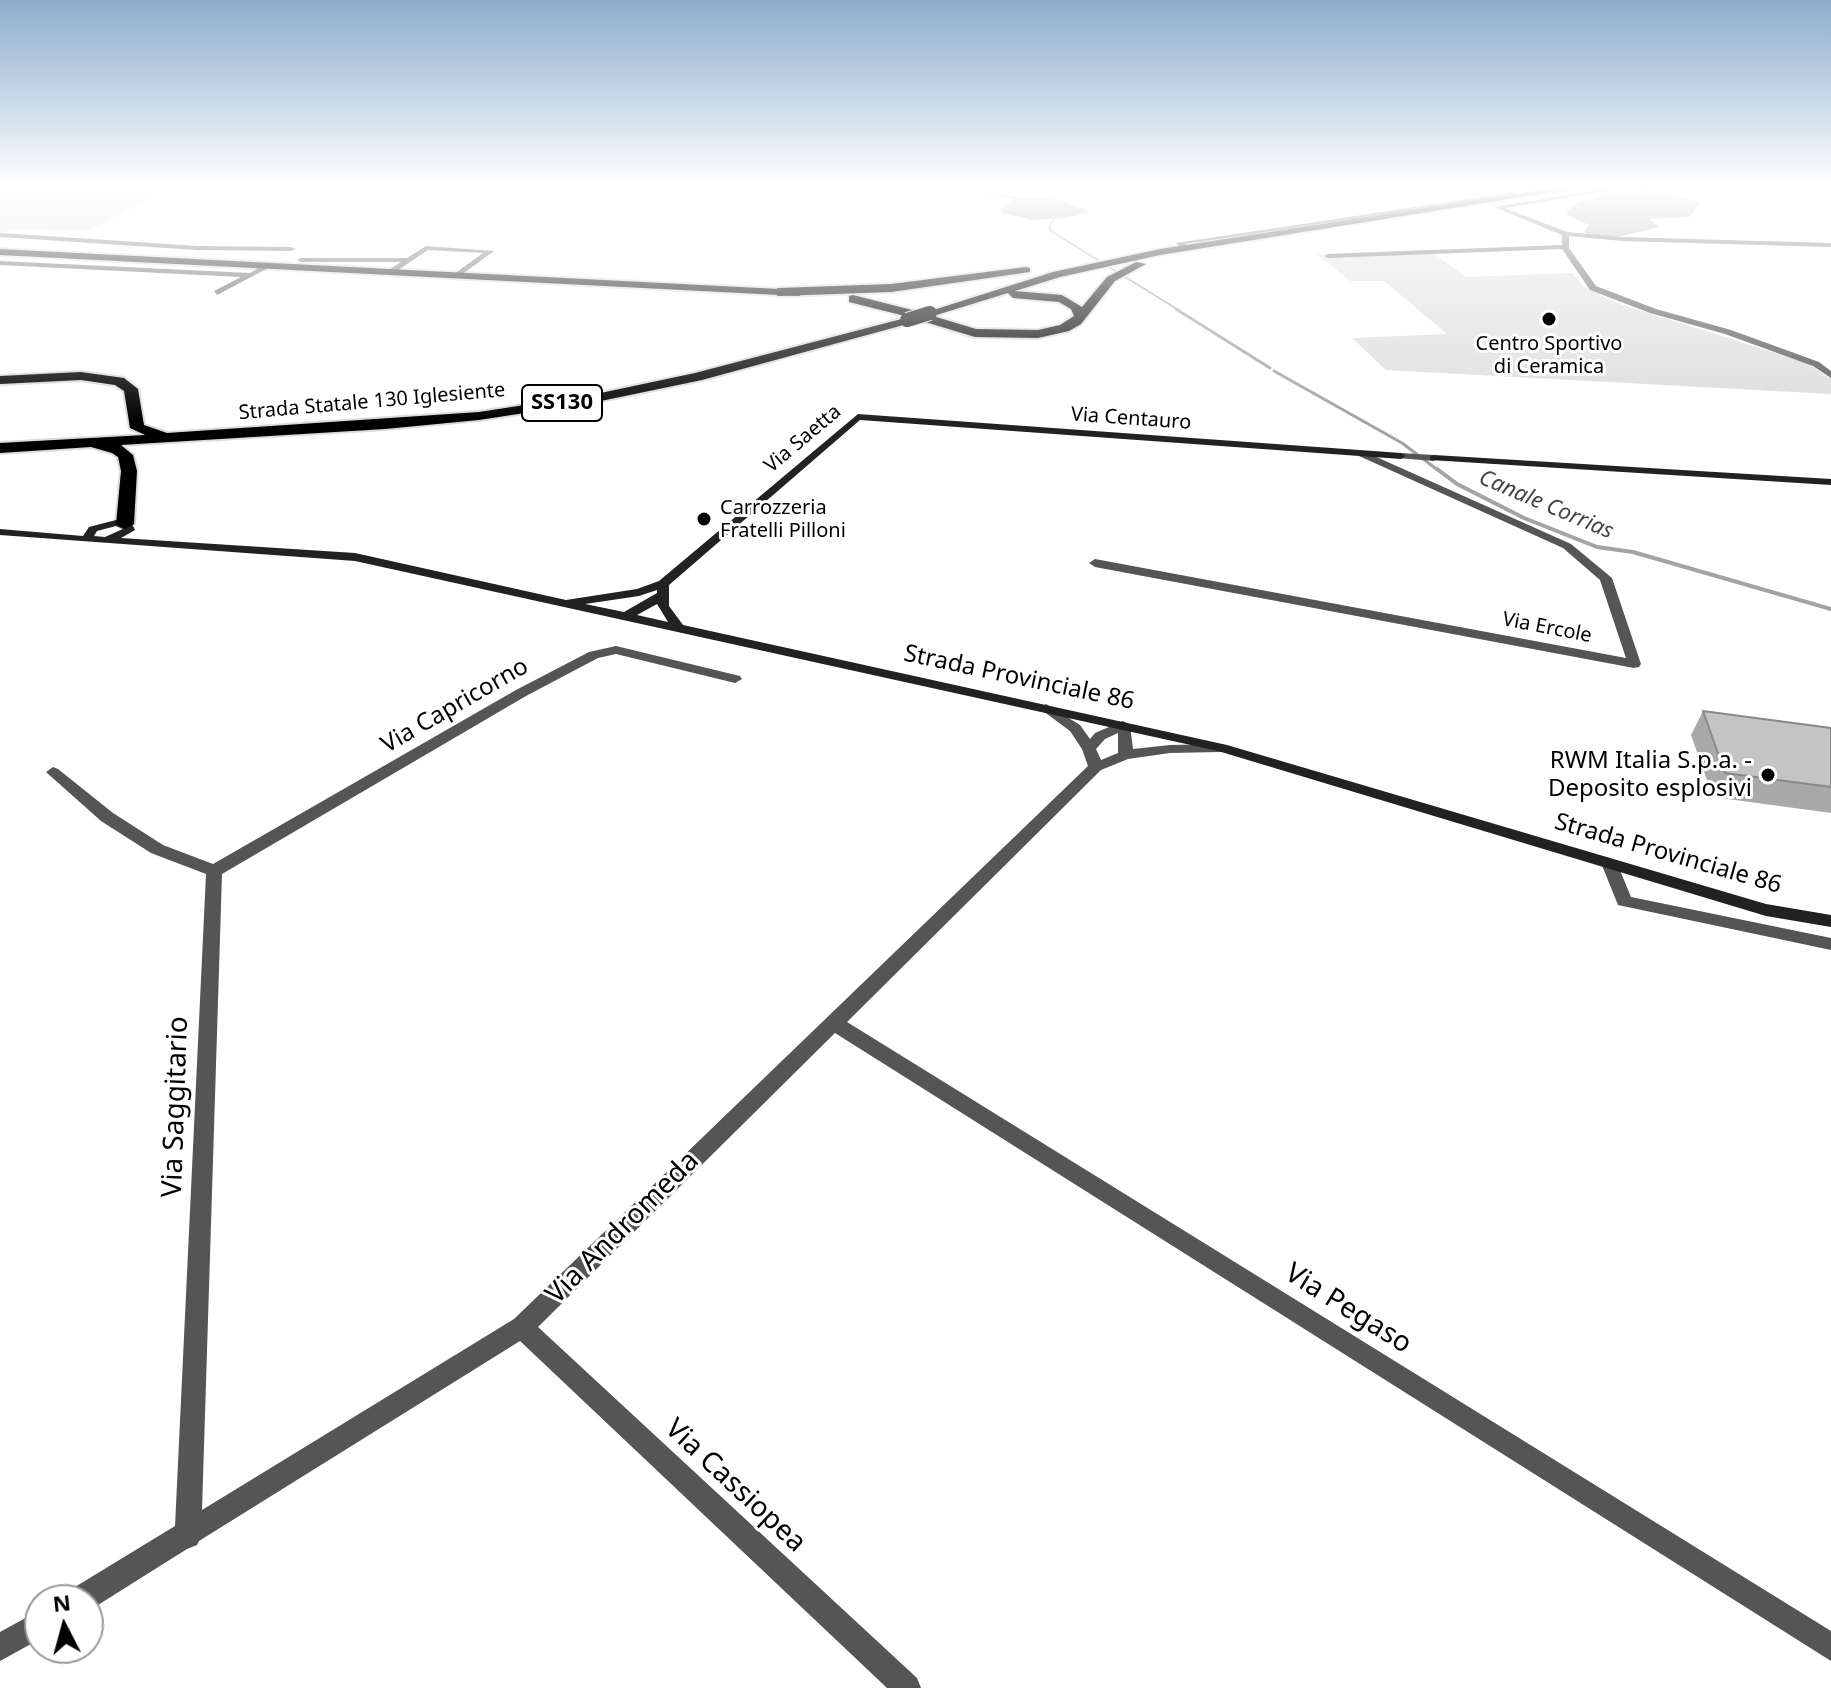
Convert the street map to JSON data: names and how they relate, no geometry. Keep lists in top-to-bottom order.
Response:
{
  "streets": {
    "highway": ["Strada Statale 130 Iglesiente", "SS130"],
    "street": [
      "Via Centauro",
      "Via Saetta",
      "Via Ercole",
      "Strada Provinciale 86",
      "Via Capricorno",
      "Via Saggitario",
      "Via Andromeda",
      "Via Pegaso",
      "Via Cassiopea"
    ]
  },
  "crossings": [
    ["Via Centauro", "Via Saetta"],
    ["Via Centauro", "Via Ercole"],
    ["Via Saetta", "Strada Provinciale 86"],
    ["Strada Provinciale 86", "Via Andromeda"],
    ["Via Capricorno", "Via Saggitario"],
    ["Via Saggitario", "Via Andromeda"],
    ["Via Andromeda", "Via Pegaso"],
    ["Via Andromeda", "Via Cassiopea"]
  ],
  "water": ["Canale Corrias"],
  "places": ["Centro Sportivo di Ceramica", "Carrozzeria Fratelli Pilloni", "RWM Italia S.p.a. - Deposito esplosivi"],
  "north": "top"
}
